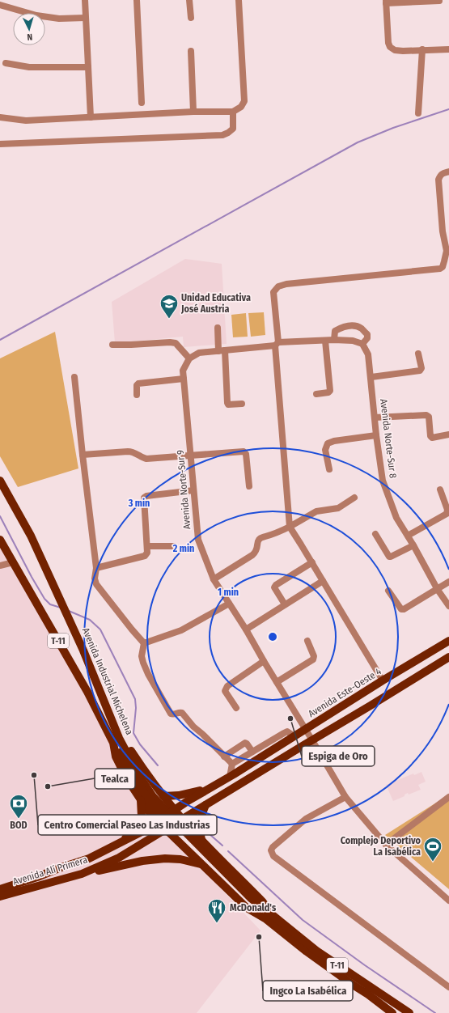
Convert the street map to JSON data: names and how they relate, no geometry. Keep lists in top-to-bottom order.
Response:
{
  "streets": {
    "main road": [
      "T-11",
      "Avenida Industrial Michelena",
      "Avenida Este-Oeste 4",
      "Avenida Alí Primera"
    ],
    "street": ["Avenida Norte-Sur 8", "Avenida Norte-Sur 9"]
  },
  "crossings": [
    ["Avenida Norte-Sur 9", "Avenida Este-Oeste 4"],
    ["Avenida Norte-Sur 9", "Avenida Alí Primera"],
    ["T-11", "Avenida Industrial Michelena"],
    ["Avenida Industrial Michelena", "Avenida Alí Primera"],
    ["Avenida Este-Oeste 4", "Avenida Alí Primera"]
  ],
  "places": {
    "school or university": ["Unidad Educativa José Austria"],
    "other": [
      "Espiga de Oro",
      "Centro Comercial Paseo Las Industrias",
      "Tealca",
      "Ingco La Isabélica"
    ],
    "bank": ["BOD"],
    "sports": ["Complejo Deportivo La Isabélica"],
    "restaurant": ["McDonald's"]
  },
  "north": "bottom",
  "rings": ["3 min", "2 min", "1 min"]
}
